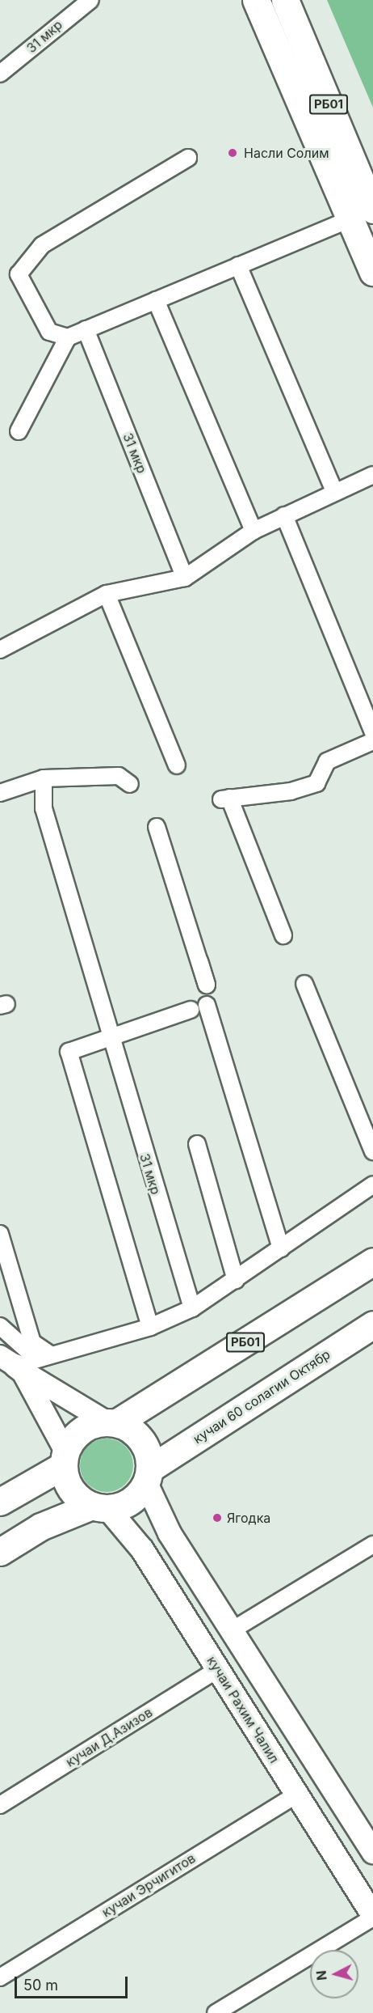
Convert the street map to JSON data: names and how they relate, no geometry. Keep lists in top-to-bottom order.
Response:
{
  "streets": {
    "highway": ["РБ01", "кучаи 60 солагии Октябр"],
    "main road": ["кучаи Рахим Чалил"],
    "street": ["31 мкр", "кучаи Д.Азизов", "кучаи Эрчигитов"]
  },
  "crossings": [
    ["РБ01", "кучаи 60 солагии Октябр"],
    ["РБ01", "кучаи Рахим Чалил"],
    ["кучаи 60 солагии Октябр", "кучаи Рахим Чалил"],
    ["кучаи Рахим Чалил", "кучаи Д.Азизов"],
    ["кучаи Рахим Чалил", "кучаи Эрчигитов"]
  ],
  "places": ["Насли Солим", "Ягодка"],
  "scale_bar": "50 m",
  "north": "left"
}
